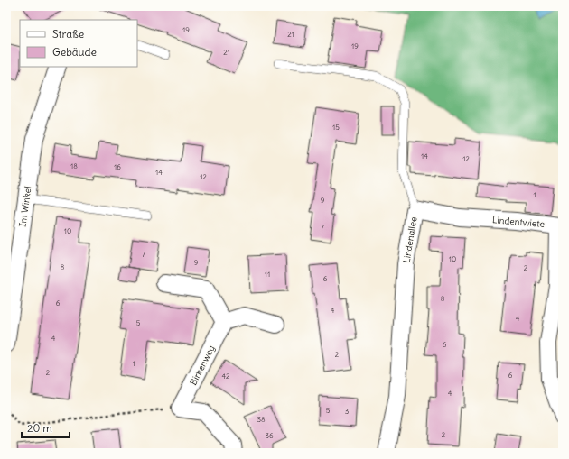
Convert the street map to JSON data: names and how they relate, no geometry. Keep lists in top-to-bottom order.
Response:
{
  "streets": {
    "street": [
      "Im Winkel",
      "Lindentwiete",
      "Lindenallee",
      "Birkenweg"
    ]
  },
  "crossings": [
    ["Lindentwiete", "Lindenallee"]
  ],
  "house_numbers": [
    "19",
    "21",
    "19",
    "21",
    "15",
    "14",
    "12",
    "18",
    "16",
    "14",
    "12",
    "1",
    "9",
    "7",
    "10",
    "7",
    "10",
    "9",
    "8",
    "2",
    "11",
    "6",
    "8",
    "6",
    "4",
    "4",
    "5",
    "4",
    "6",
    "2",
    "1",
    "2",
    "6",
    "42",
    "4",
    "5",
    "3",
    "38",
    "2",
    "36"
  ],
  "legend": ["Straße", "Gebäude"],
  "scale_bar": "20 m"
}
